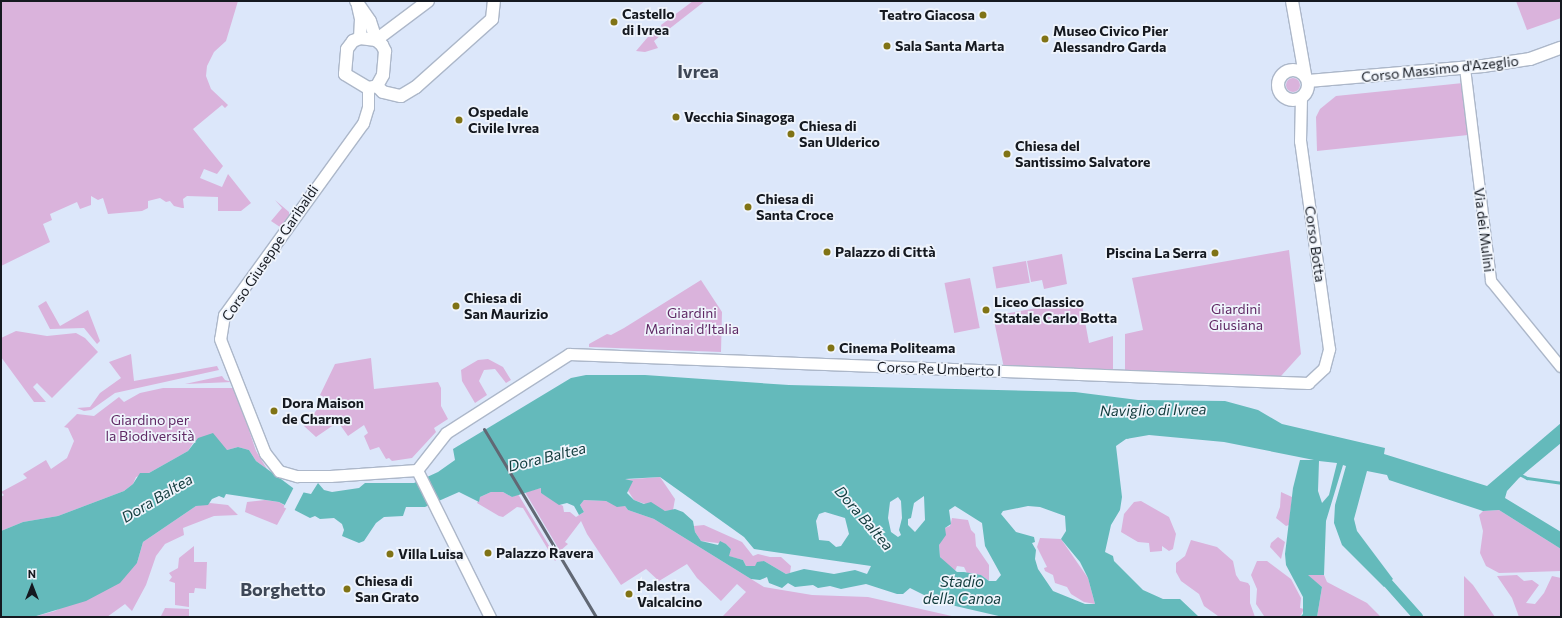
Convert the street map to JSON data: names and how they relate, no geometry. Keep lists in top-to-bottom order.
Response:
{
  "streets": {
    "main road": [
      "Corso Massimo d'Azeglio",
      "Corso Botta",
      "Corso Giuseppe Garibaldi",
      "Corso Re Umberto I"
    ],
    "street": ["Via dei Mulini"]
  },
  "crossings": [
    ["Corso Massimo d'Azeglio", "Via dei Mulini"],
    ["Corso Massimo d'Azeglio", "Corso Botta"],
    ["Corso Botta", "Corso Re Umberto I"],
    ["Corso Giuseppe Garibaldi", "Corso Re Umberto I"]
  ],
  "districts": ["Ivrea", "Borghetto"],
  "water": ["Naviglio di Ivrea", "Dora Baltea", "Stadio della Canoa"],
  "parks": ["Giardini Giusiana", "Giardini Marinai d’Italia", "Giardino per la Biodiversità"],
  "places": [
    "Teatro Giacosa",
    "Castello di Ivrea",
    "Museo Civico Pier Alessandro Garda",
    "Sala Santa Marta",
    "Vecchia Sinagoga",
    "Ospedale Civile Ivrea",
    "Chiesa di San Ulderico",
    "Chiesa del Santissimo Salvatore",
    "Chiesa di Santa Croce",
    "Palazzo di Città",
    "Piscina La Serra",
    "Chiesa di San Maurizio",
    "Liceo Classico Statale Carlo Botta",
    "Cinema Politeama",
    "Dora Maison de Charme",
    "Palazzo Ravera",
    "Villa Luisa",
    "Chiesa di San Grato",
    "Palestra Valcalcino"
  ],
  "north": "top"
}
